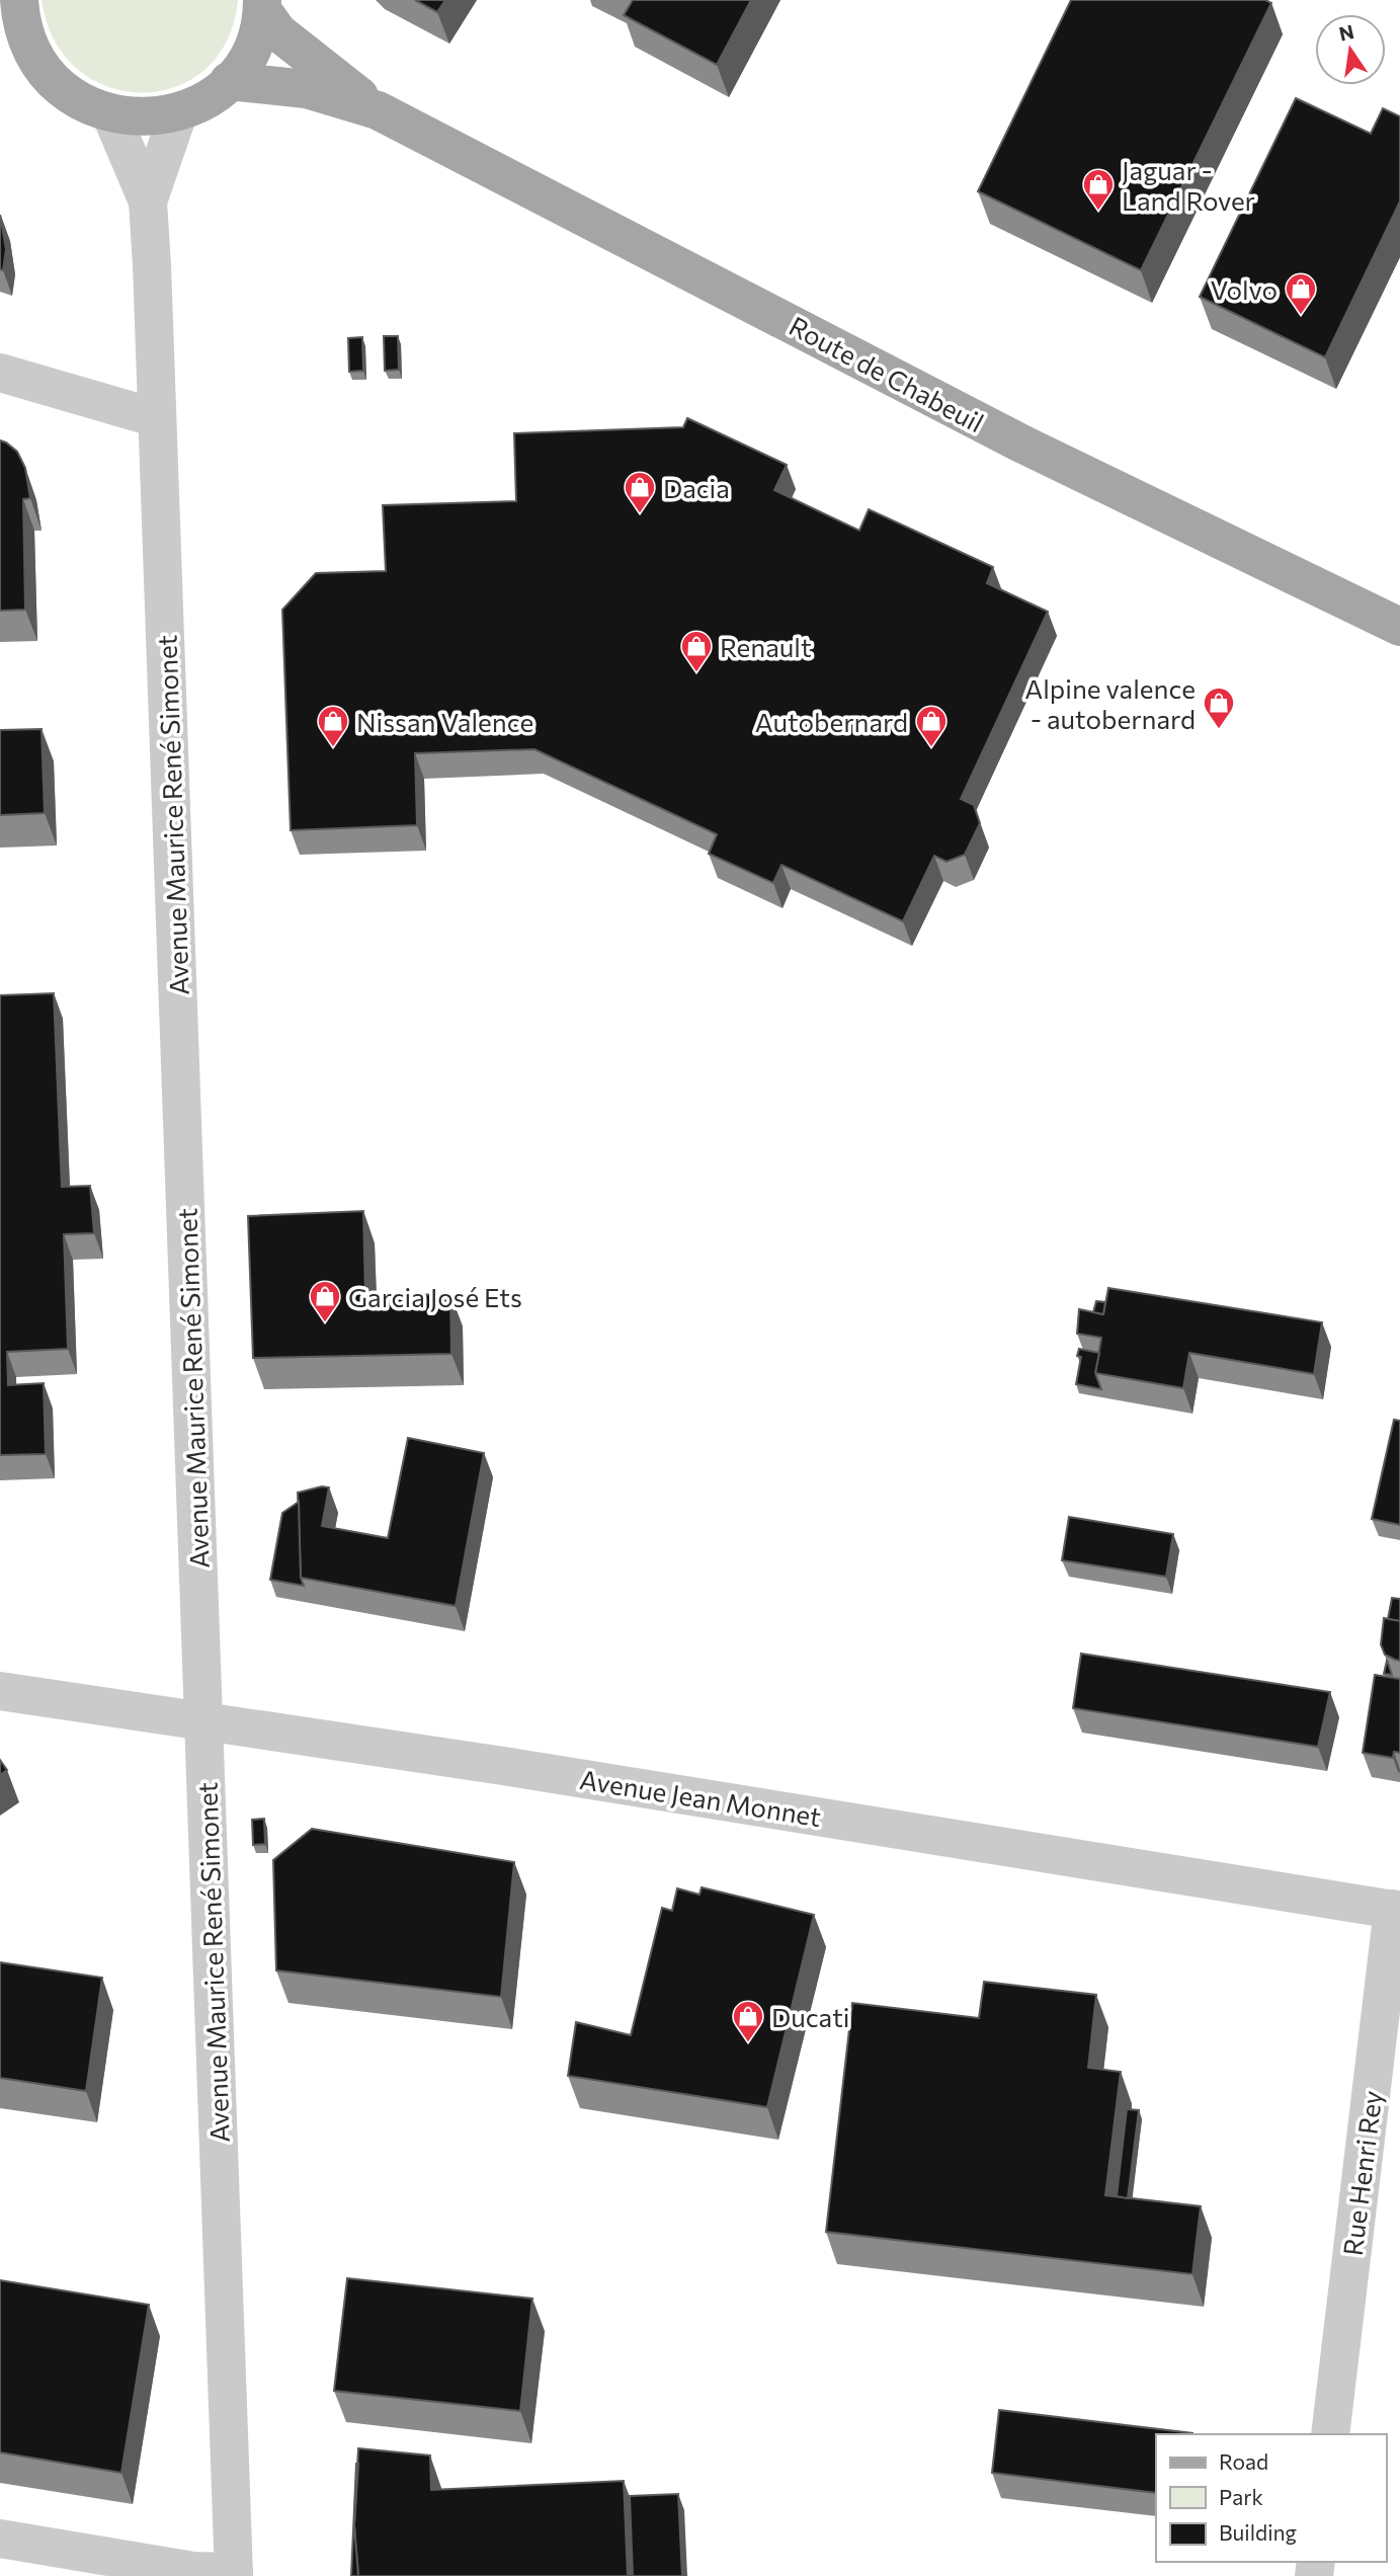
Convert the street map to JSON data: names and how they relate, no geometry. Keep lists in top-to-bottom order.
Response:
{
  "streets": {
    "main road": ["Route de Chabeuil"],
    "street": ["Avenue Maurice René Simonet", "Avenue Jean Monnet", "Rue Henri Rey"]
  },
  "crossings": [
    ["Avenue Maurice René Simonet", "Avenue Jean Monnet"],
    ["Avenue Jean Monnet", "Rue Henri Rey"]
  ],
  "places": {
    "shop": [
      "Jaguar - Land Rover",
      "Volvo",
      "Dacia",
      "Renault",
      "Alpine valence - autobernard",
      "Nissan Valence",
      "Autobernard",
      "Garcia José Ets",
      "Ducati"
    ]
  },
  "legend": ["Road", "Park", "Building"],
  "north": "top"
}
